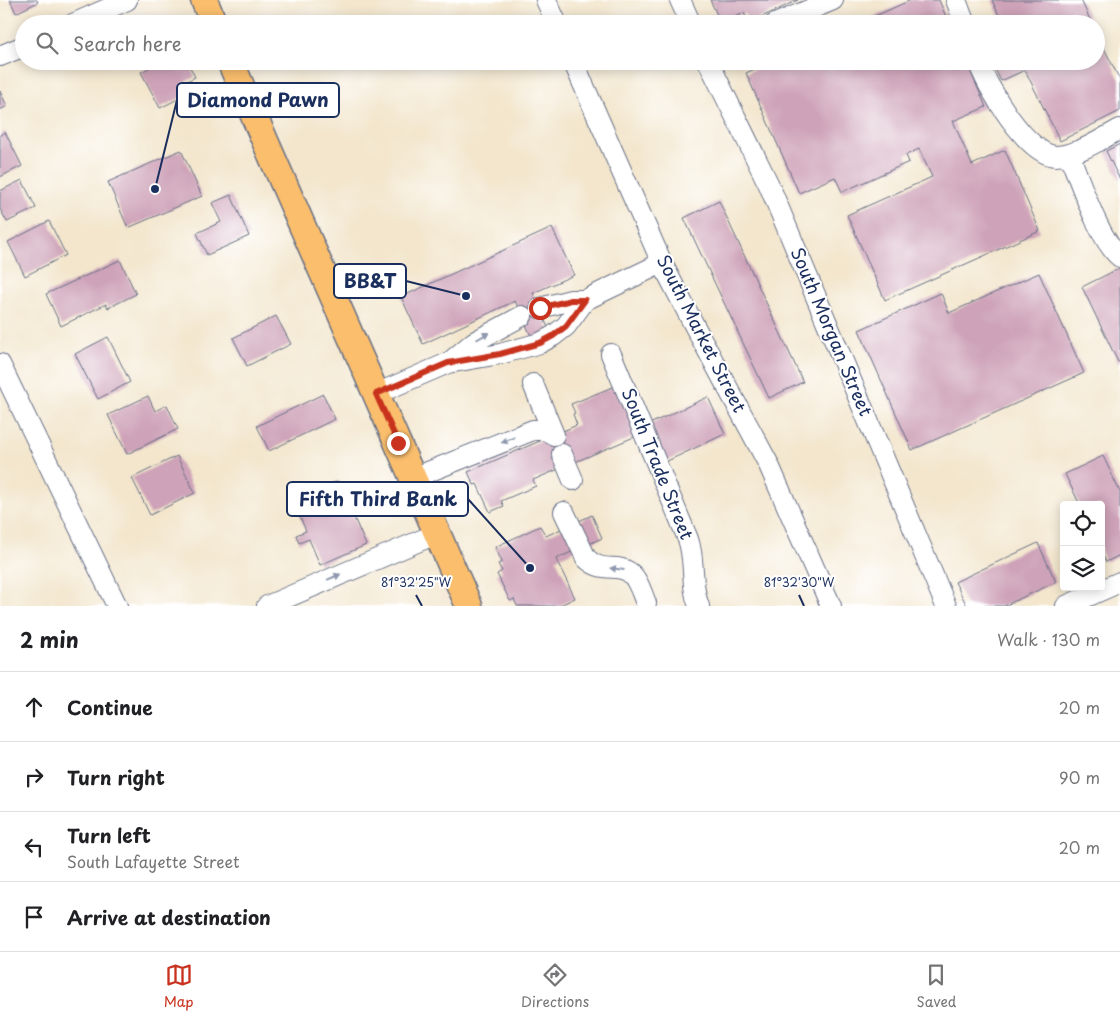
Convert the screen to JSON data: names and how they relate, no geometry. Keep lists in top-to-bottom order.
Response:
{
  "streets": {
    "street": ["South Morgan Street", "South Market Street", "South Trade Street"]
  },
  "places": ["Diamond Pawn", "BB&T", "Fifth Third Bank"],
  "page": {
    "search": "Search here",
    "heading": ["2 min", "Walk · 130 m"],
    "list": [
      ["Continue", "20 m"],
      ["Turn right", "90 m"],
      ["Turn left", "South Lafayette Street", "20 m"],
      "Arrive at destination"
    ],
    "nav": ["Map", "Directions", "Saved"]
  },
  "coordinates": ["81°32'25\"W", "81°32'30\"W"]
}
